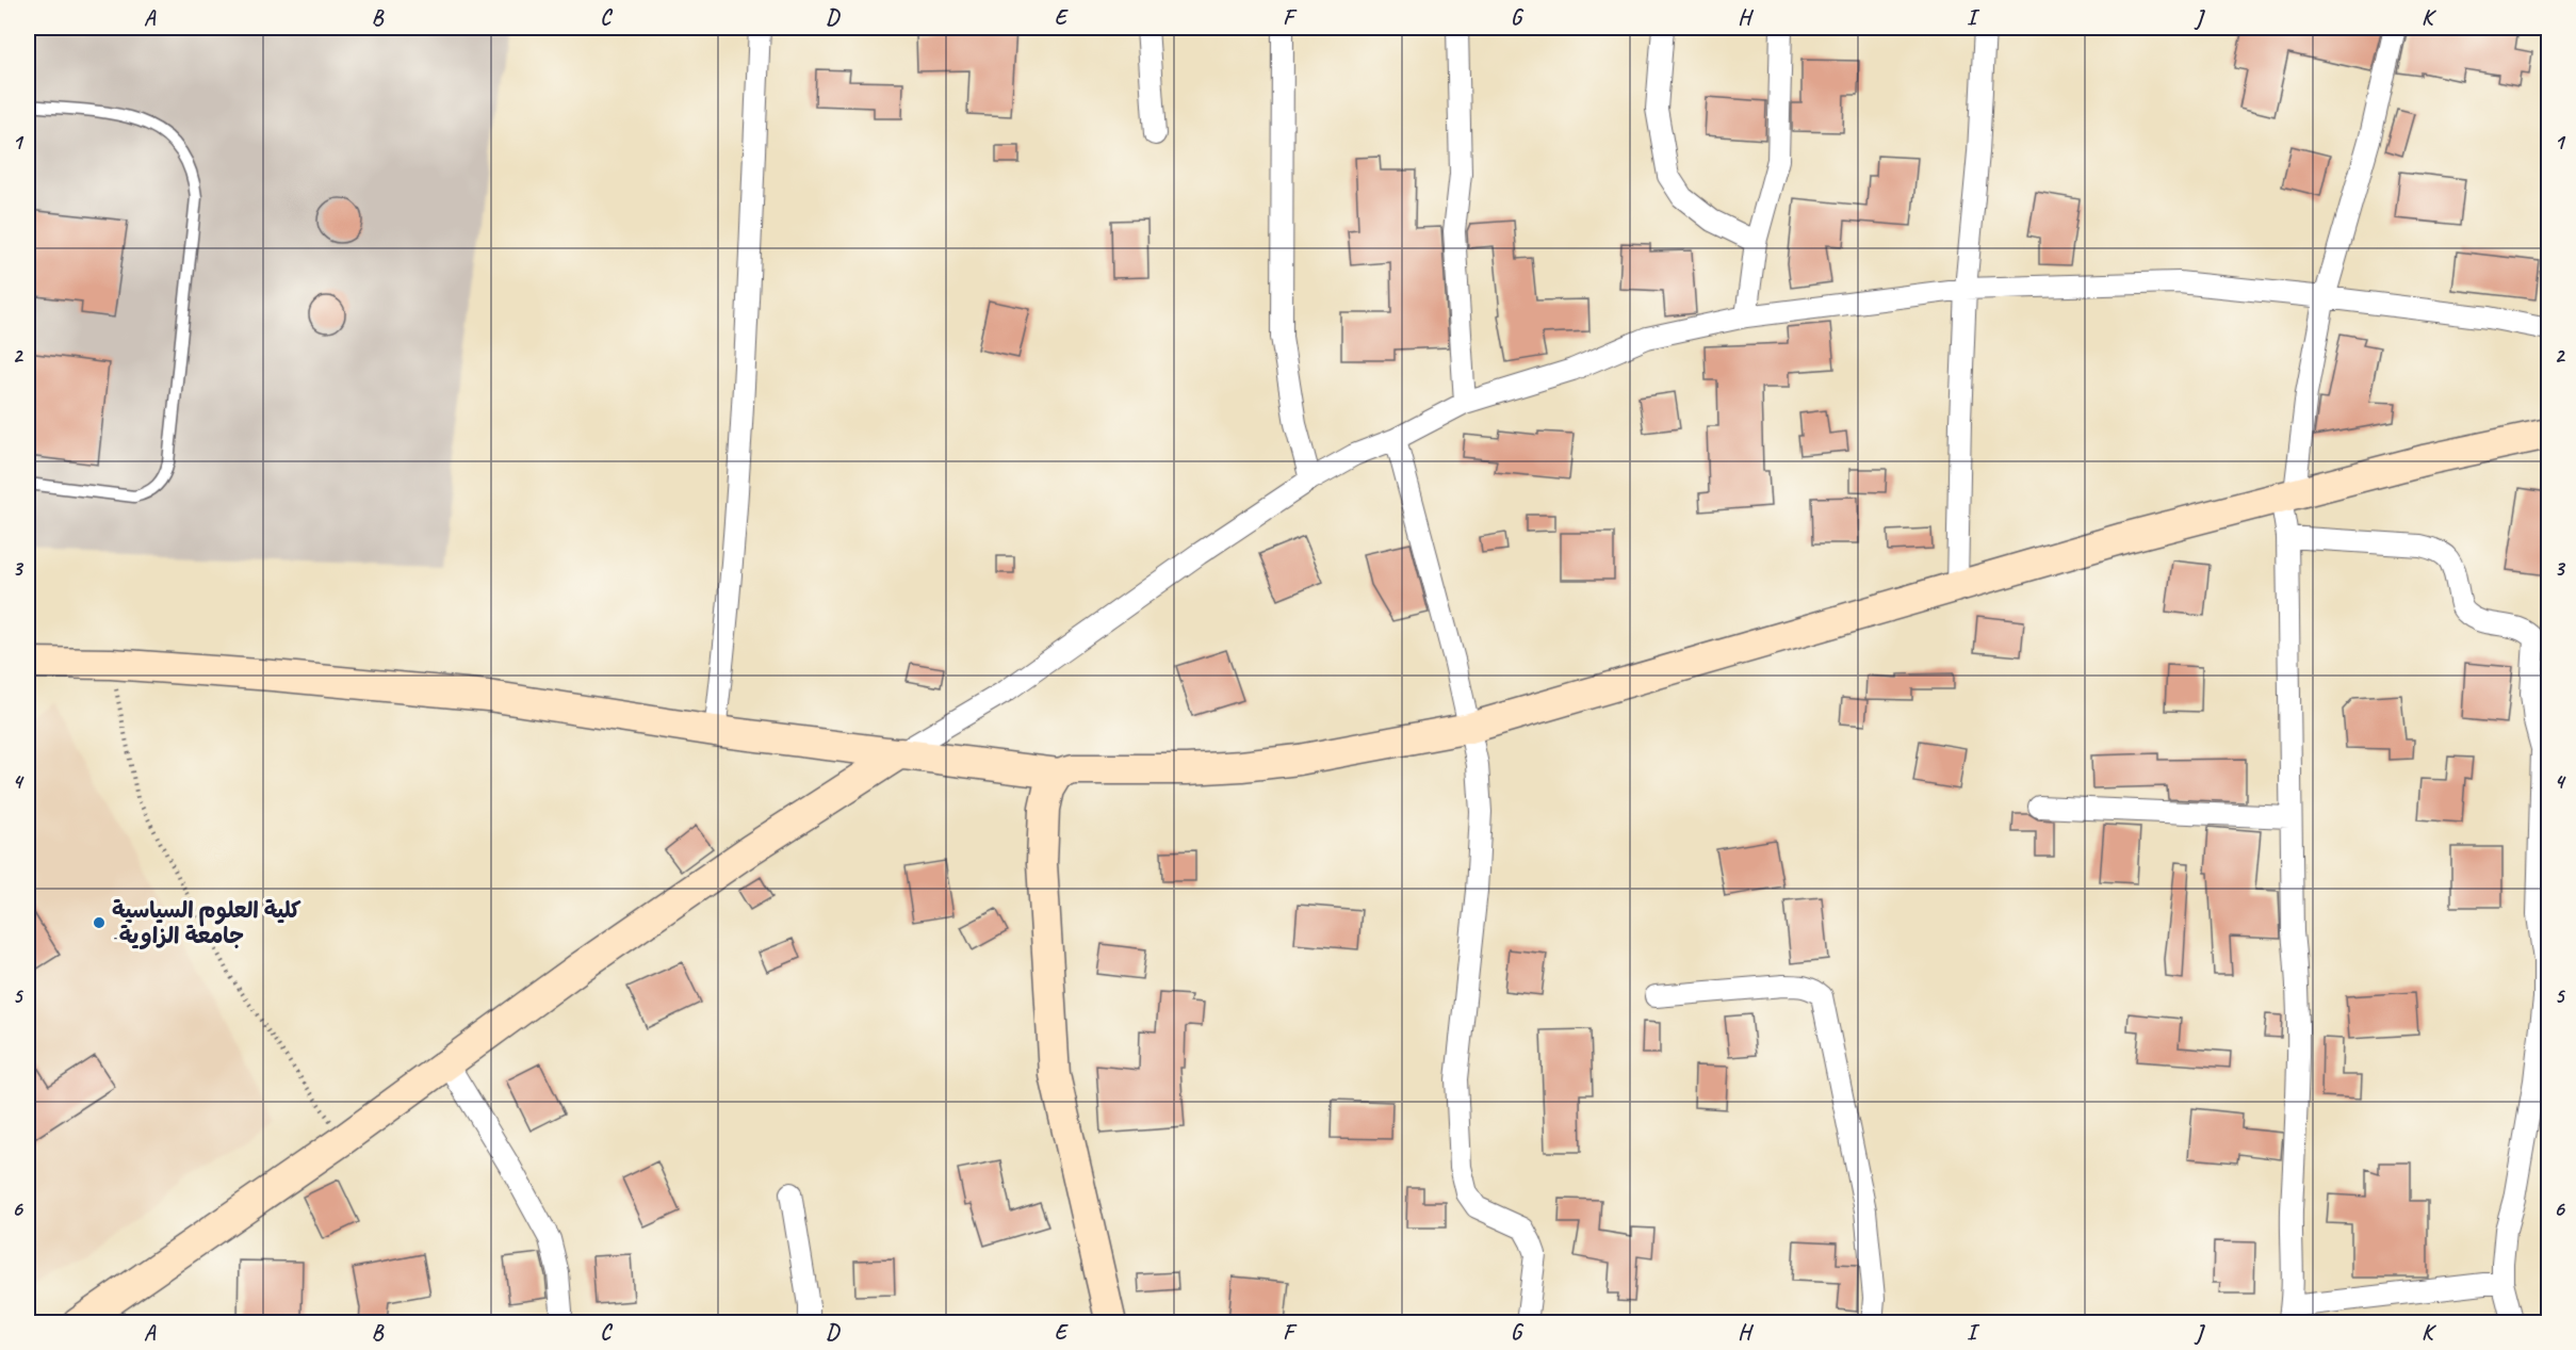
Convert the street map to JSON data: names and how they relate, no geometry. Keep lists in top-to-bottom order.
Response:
{
  "places": ["كلية العلوم السياسية -جامعة الزاوية"],
  "grid": {
    "columns": [
      "A",
      "B",
      "C",
      "D",
      "E",
      "F",
      "G",
      "H",
      "I",
      "J",
      "K"
    ],
    "rows": [
      "1",
      "2",
      "3",
      "4",
      "5",
      "6"
    ]
  }
}
